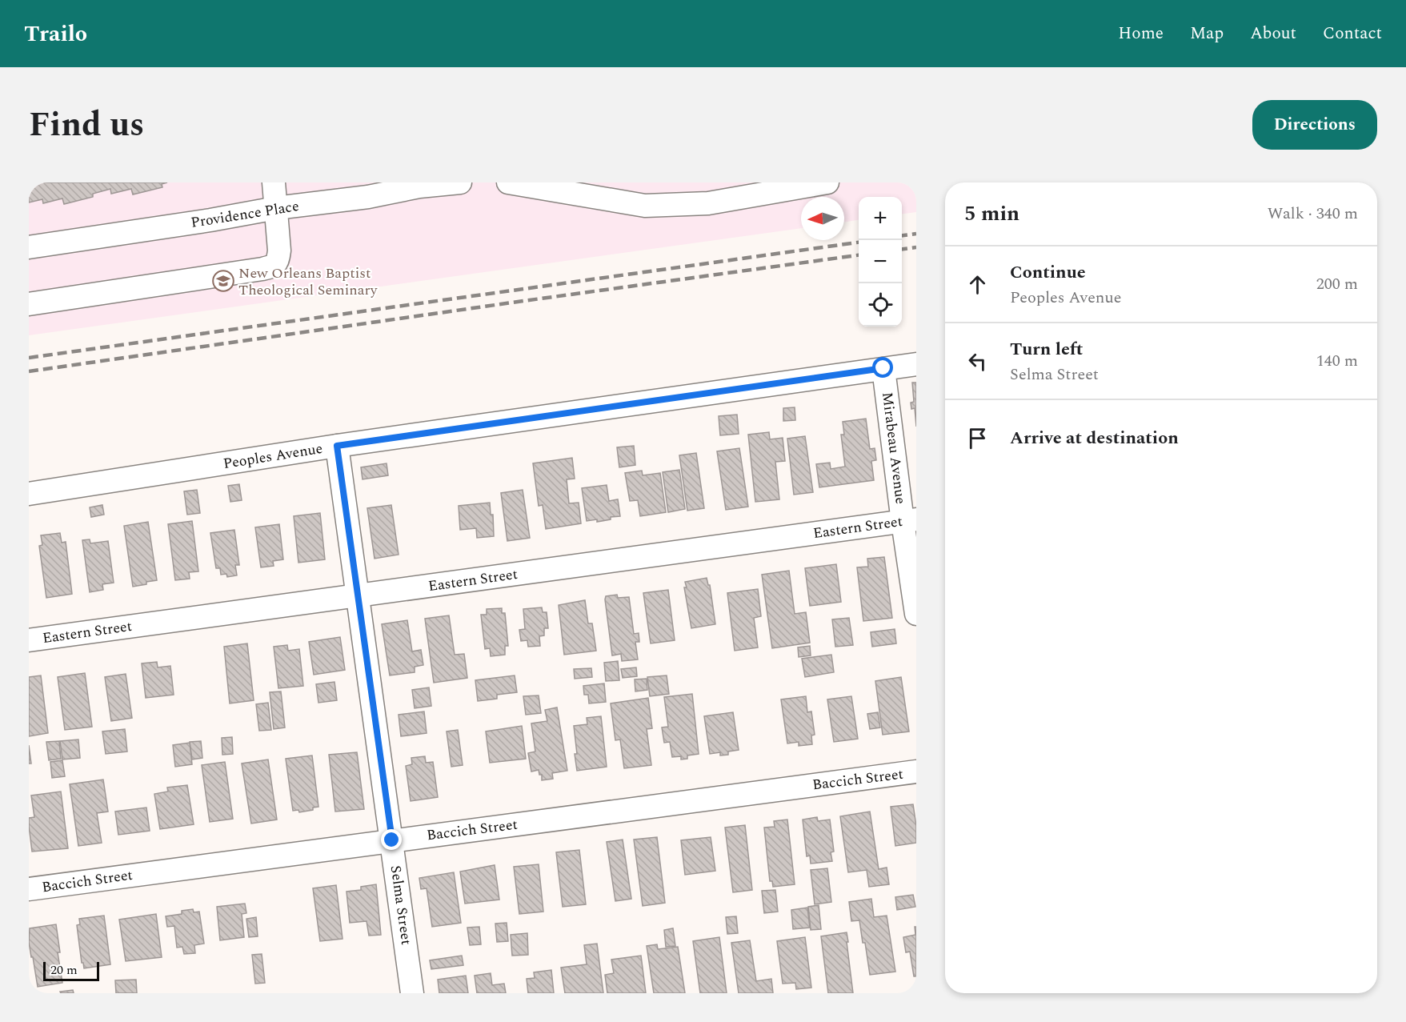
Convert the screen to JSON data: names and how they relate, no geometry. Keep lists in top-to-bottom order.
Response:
{
  "streets": {
    "street": [
      "Providence Place",
      "Mirabeau Avenue",
      "Peoples Avenue",
      "Eastern Street",
      "Baccich Street",
      "Selma Street"
    ]
  },
  "crossings": [
    ["Mirabeau Avenue", "Peoples Avenue"],
    ["Mirabeau Avenue", "Eastern Street"],
    ["Peoples Avenue", "Selma Street"],
    ["Eastern Street", "Selma Street"],
    ["Baccich Street", "Selma Street"]
  ],
  "places": {
    "school or university": ["New Orleans Baptist Theological Seminary"]
  },
  "scale_bar": "20 m",
  "north": "left",
  "page": {
    "header": "Trailo",
    "nav": [
      "Home",
      "Map",
      "About",
      "Contact"
    ],
    "title": "Find us",
    "buttons": "Directions",
    "heading": ["5 min", "Walk · 340 m"],
    "map_buttons": ["+", "−"],
    "list": [
      ["Continue", "Peoples Avenue", "200 m"],
      ["Turn left", "Selma Street", "140 m"],
      "Arrive at destination"
    ],
    "scale": "20 m"
  }
}
